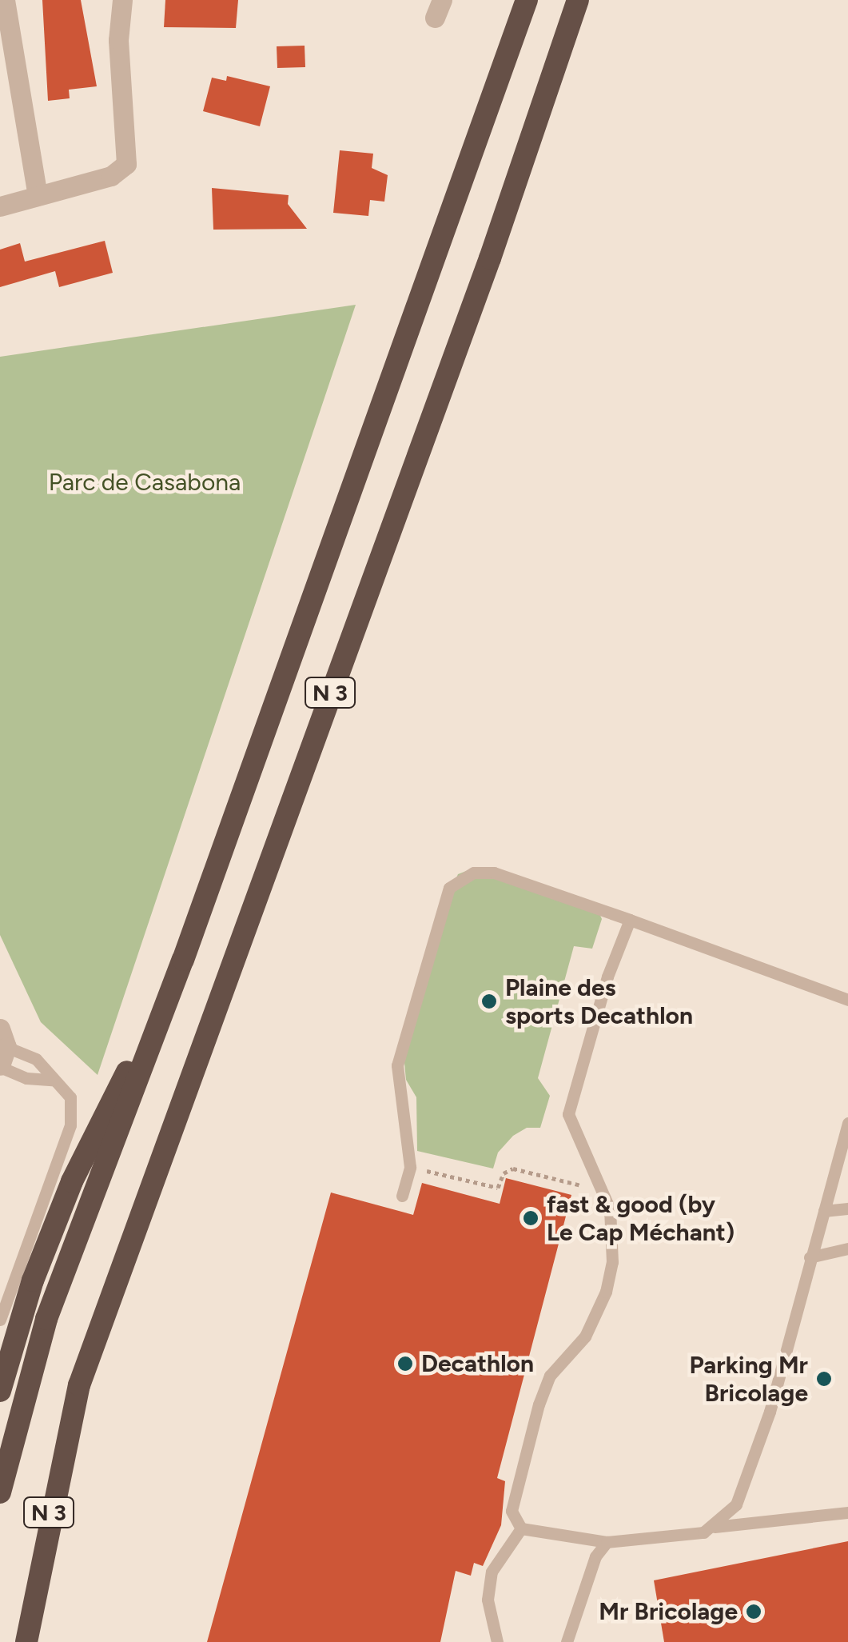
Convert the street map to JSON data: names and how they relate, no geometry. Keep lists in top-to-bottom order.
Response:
{
  "streets": {
    "highway": ["N 3"]
  },
  "parks": ["Parc de Casabona"],
  "places": [
    "Plaine des sports Decathlon",
    "fast & good (by Le Cap Méchant)",
    "Decathlon",
    "Parking Mr Bricolage",
    "Mr Bricolage"
  ]
}
